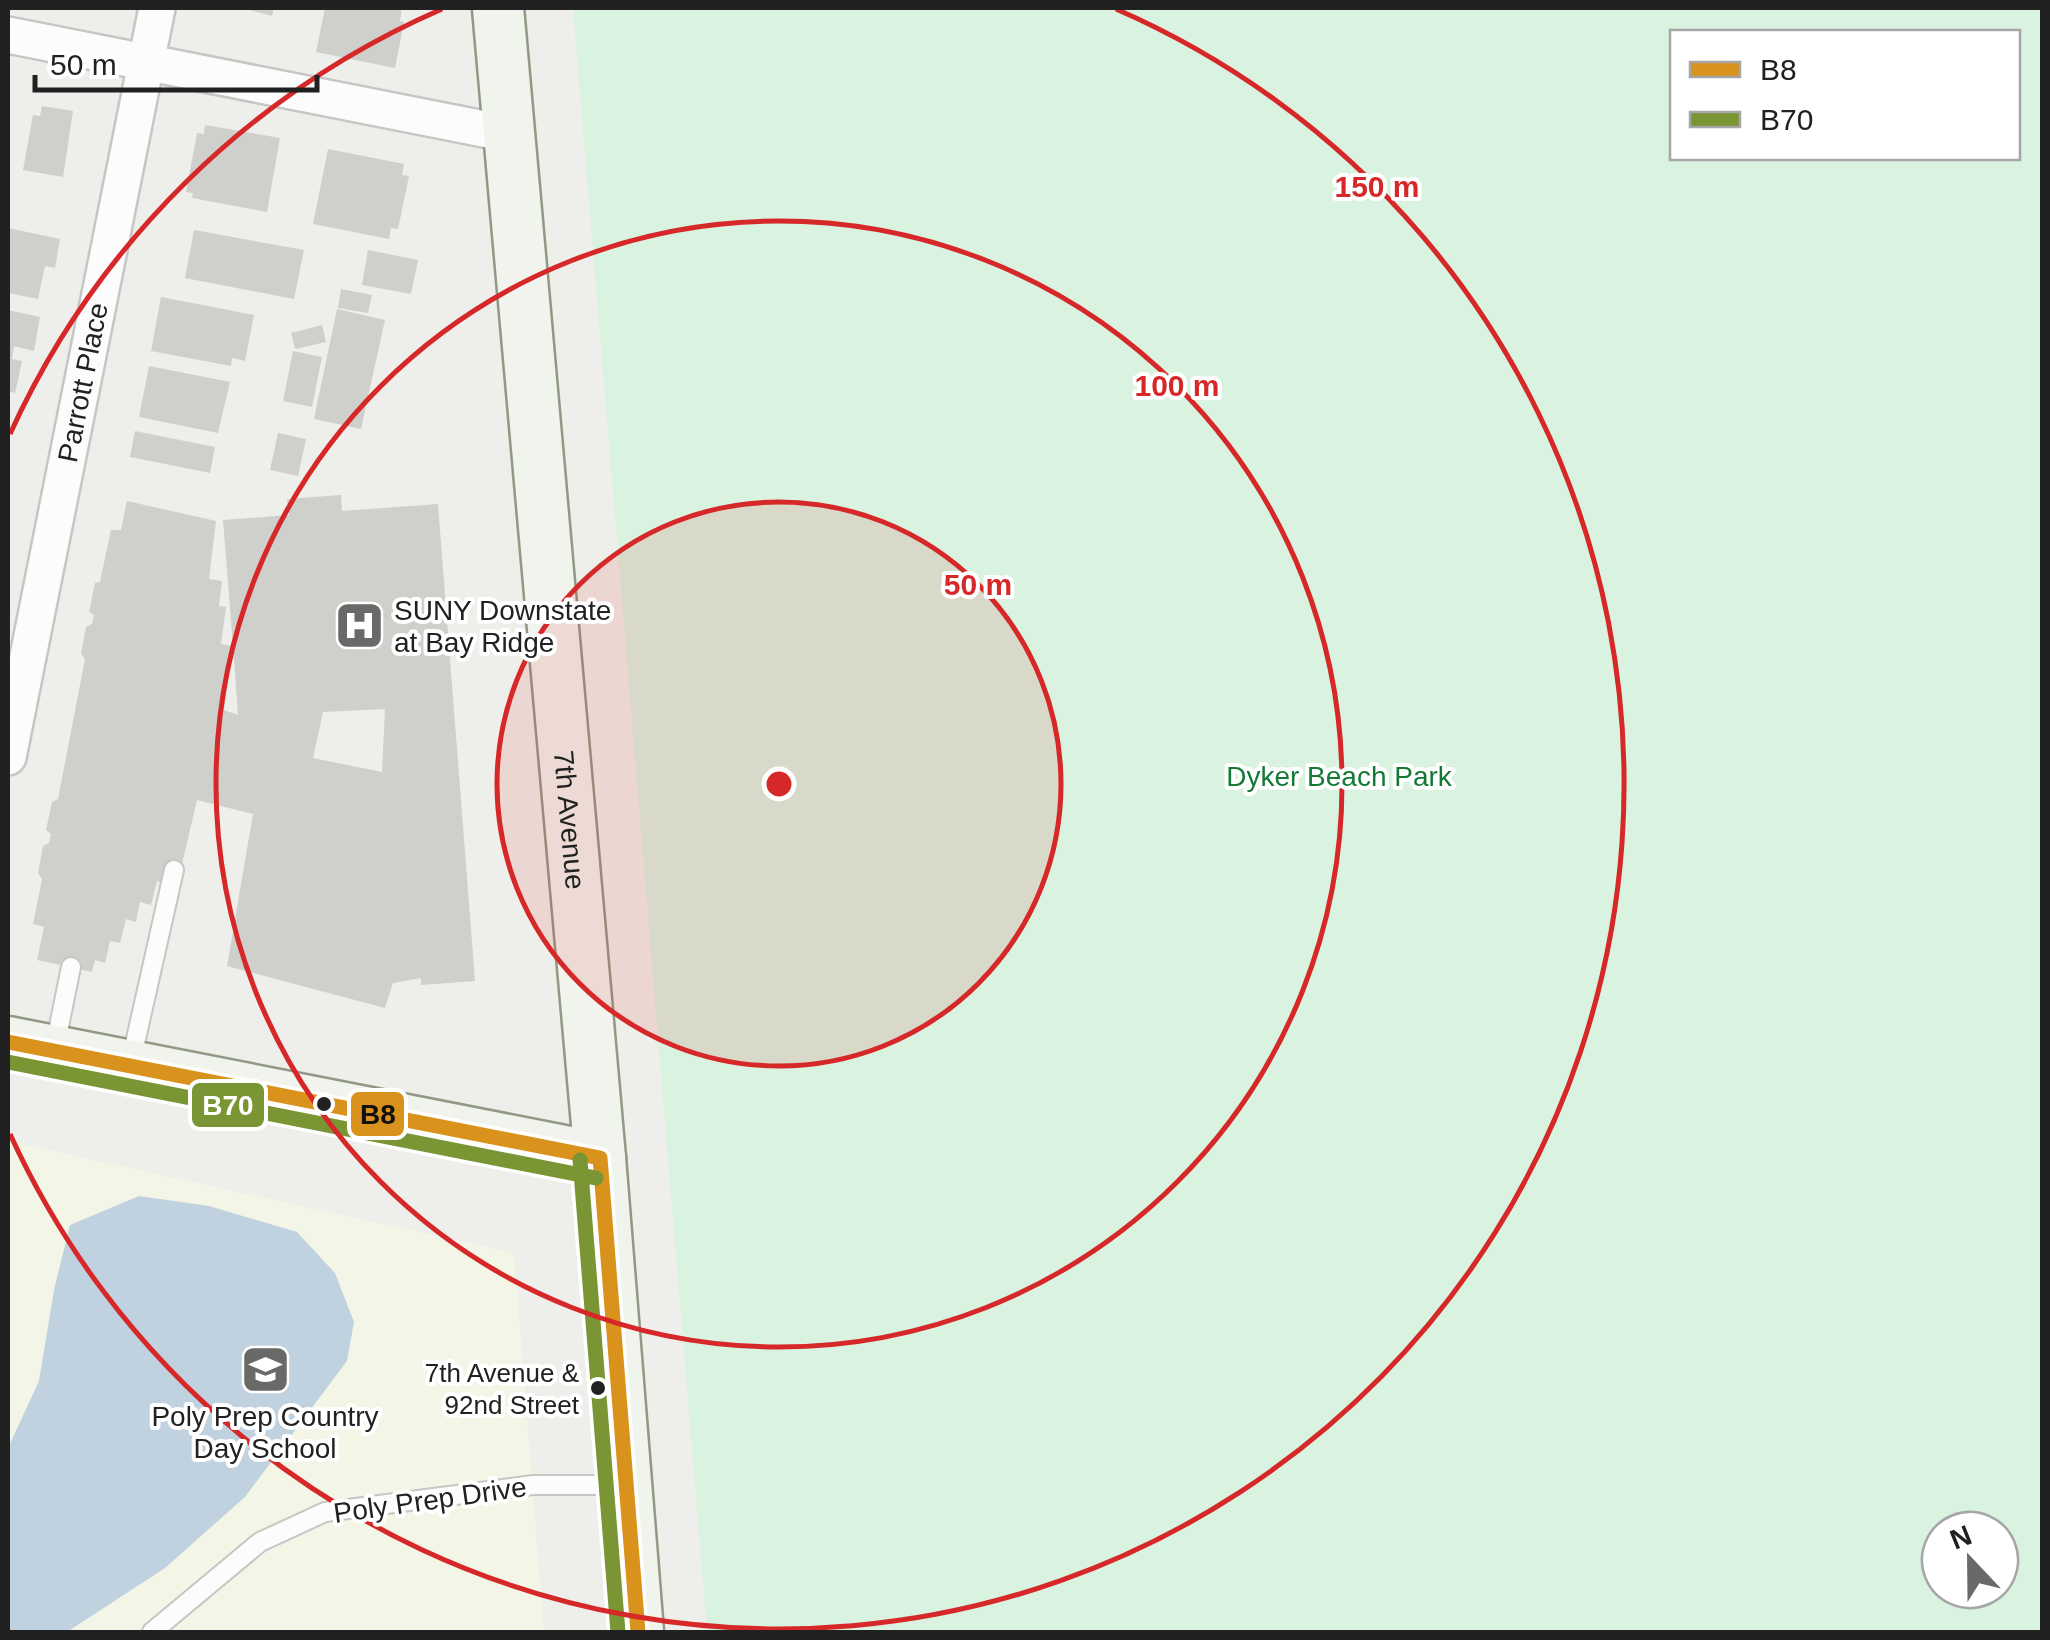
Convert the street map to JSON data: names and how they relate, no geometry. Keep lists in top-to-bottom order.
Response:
{
  "streets": {
    "main road": ["7th Avenue"],
    "street": ["Parrott Place"],
    "lane": ["Poly Prep Drive"]
  },
  "crossings": [
    ["7th Avenue", "Poly Prep Drive"]
  ],
  "parks": ["Dyker Beach Park"],
  "places": {
    "hospital": ["SUNY Downstate at Bay Ridge"],
    "school or university": ["Poly Prep Country Day School"],
    "other": ["7th Avenue & 92nd Street"]
  },
  "lines": ["transit line B8", "transit line B70"],
  "legend": ["B8", "B70"],
  "scale_bar": "50 m",
  "north": "top",
  "rings": ["150 m", "100 m", "50 m"]
}
